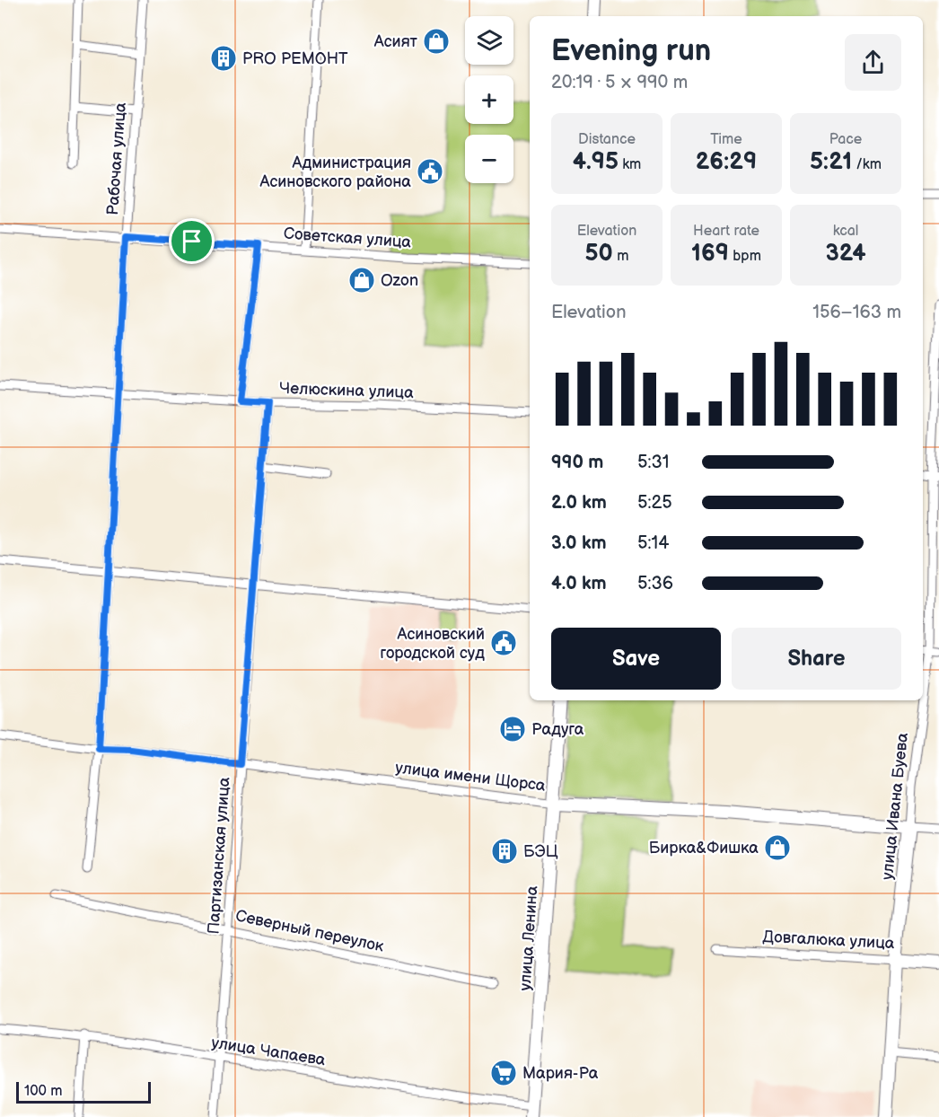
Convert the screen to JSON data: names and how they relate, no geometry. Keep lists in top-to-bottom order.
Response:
{
  "streets": {
    "street": [
      "Рабочая улица",
      "Советская улица",
      "Челюскина улица",
      "улица имени Щорса",
      "улица Ивана Буева",
      "Партизанская улица",
      "Северный переулок",
      "улица Ленина",
      "Довгалюка улица",
      "улица Чапаева"
    ]
  },
  "crossings": [
    ["Рабочая улица", "Советская улица"],
    ["Рабочая улица", "Челюскина улица"],
    ["Рабочая улица", "улица имени Щорса"],
    ["Челюскина улица", "Партизанская улица"],
    ["улица имени Щорса", "улица Ивана Буева"],
    ["улица имени Щорса", "Партизанская улица"],
    ["улица имени Щорса", "улица Ленина"],
    ["улица Ивана Буева", "Довгалюка улица"],
    ["Партизанская улица", "Северный переулок"],
    ["Партизанская улица", "улица Чапаева"],
    ["улица Ленина", "улица Чапаева"]
  ],
  "places": {
    "shop": ["Асият", "Ozon", "Бирка&Фишка"],
    "building": ["PRO РЕМОНТ", "БЭЦ"],
    "public building": ["Администрация Асиновского района", "Асиновский городской суд"],
    "hotel": ["Радуга"],
    "supermarket": ["Мария-Ра"]
  },
  "scale_bar": "100 m",
  "page": {
    "map_buttons": ["+", "−"],
    "heading": ["Evening run", "20:19 · 5 × 990 m"],
    "stats": [
      ["Distance", "4.95 km"],
      ["Time", "26:29"],
      ["Pace", "5:21 /km"],
      ["Elevation", "50 m"],
      ["Heart rate", "169 bpm"],
      ["kcal", "324"]
    ],
    "chart": ["Elevation", "156–163 m"],
    "list": [
      {
        "name": "990 m",
        "note": "5:31"
      },
      {
        "name": "2.0 km",
        "note": "5:25"
      },
      {
        "name": "3.0 km",
        "note": "5:14"
      },
      {
        "name": "4.0 km",
        "note": "5:36"
      }
    ],
    "buttons": ["Save", "Share"],
    "scale": "100 m"
  }
}
